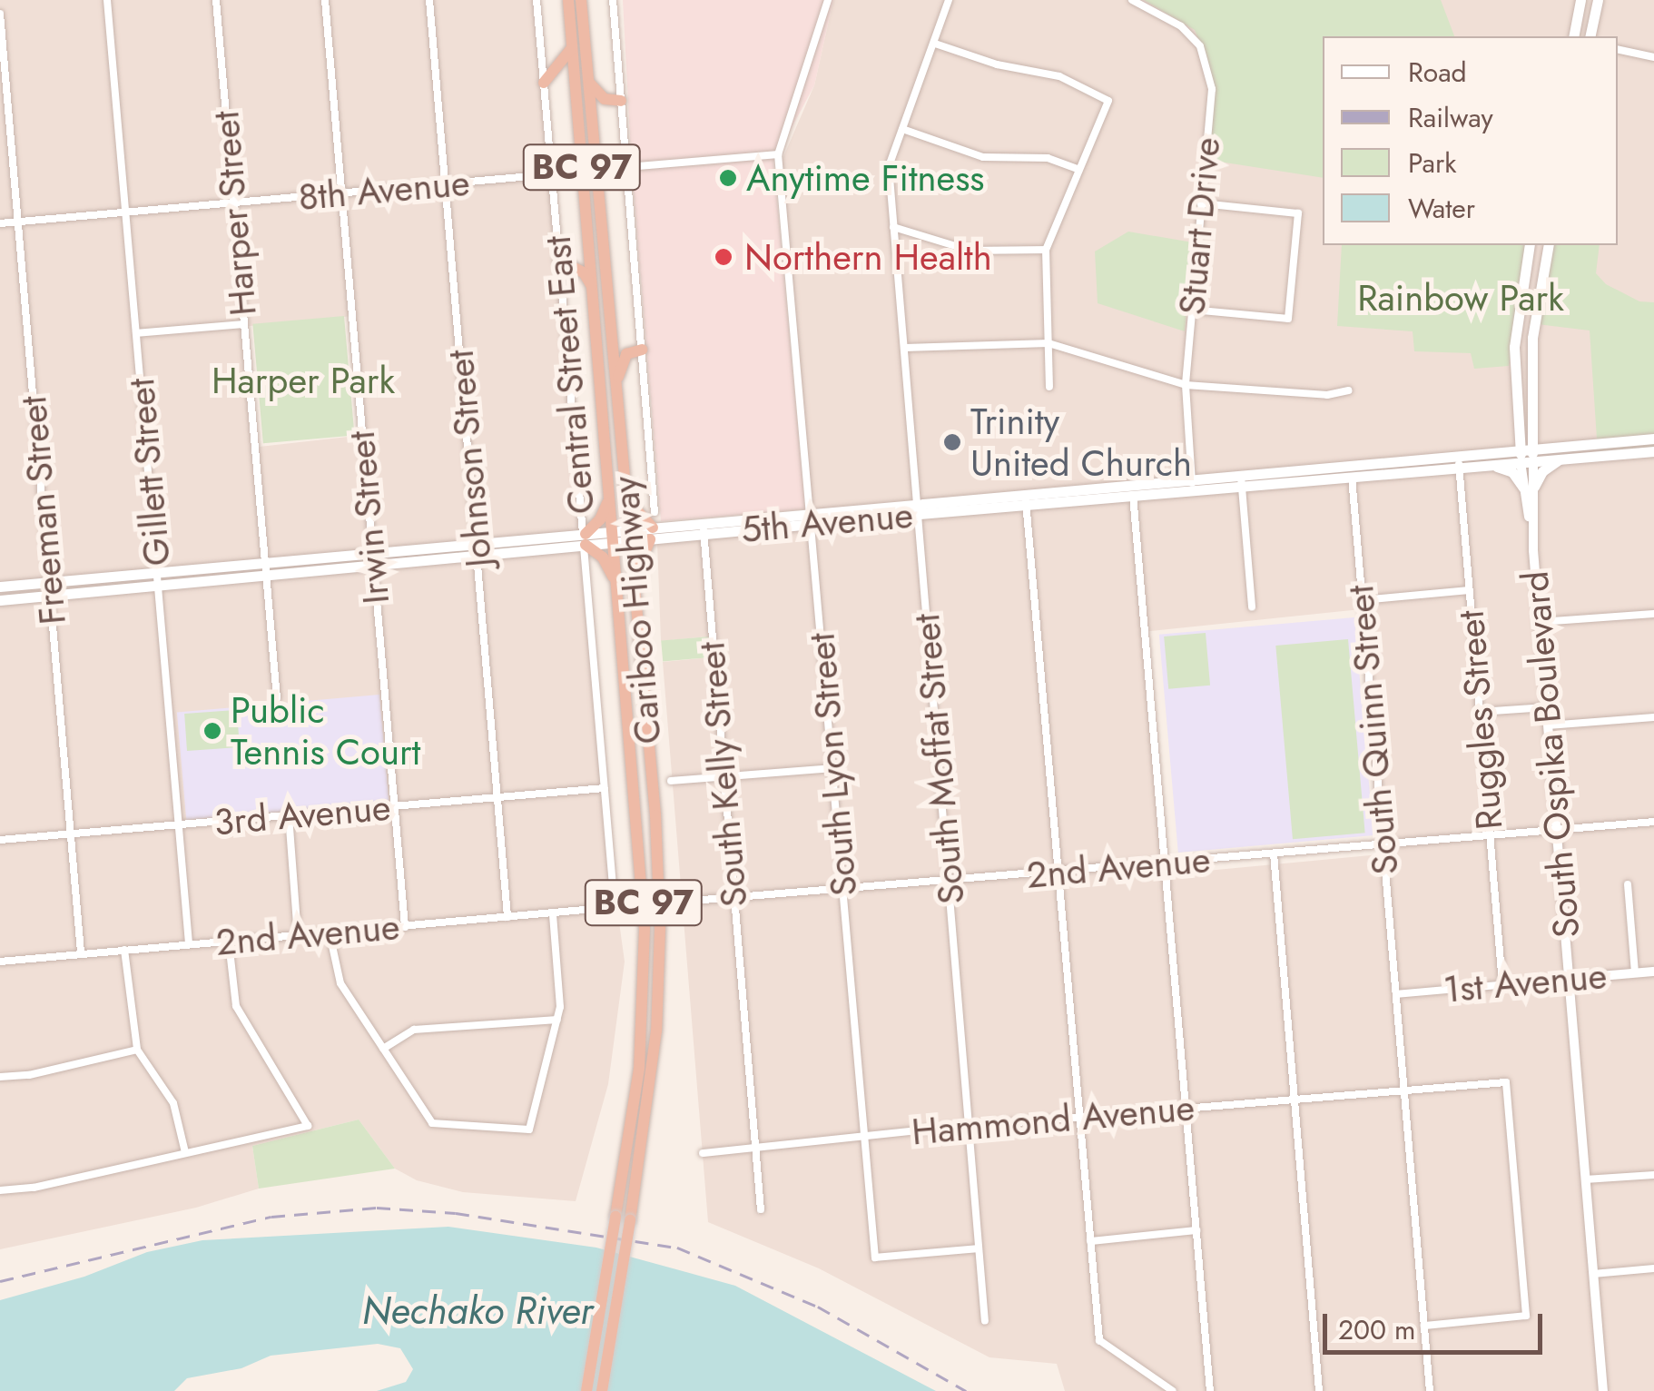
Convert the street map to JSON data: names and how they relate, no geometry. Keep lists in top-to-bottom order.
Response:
{
  "streets": {
    "highway": ["BC 97", "Cariboo Highway"],
    "main road": ["5th Avenue", "South Ospika Boulevard"],
    "street": [
      "8th Avenue",
      "Harper Street",
      "Stuart Drive",
      "Central Street East",
      "Johnson Street",
      "Gillett Street",
      "Freeman Street",
      "Irwin Street",
      "Ruggles Street",
      "South Quinn Street",
      "South Moffat Street",
      "South Lyon Street",
      "South Kelly Street",
      "3rd Avenue",
      "2nd Avenue",
      "1st Avenue",
      "Hammond Avenue"
    ]
  },
  "crossings": [
    ["8th Avenue", "Harper Street"],
    ["8th Avenue", "Central Street East"],
    ["8th Avenue", "Johnson Street"],
    ["8th Avenue", "Gillett Street"],
    ["8th Avenue", "Freeman Street"],
    ["8th Avenue", "Irwin Street"],
    ["Harper Street", "5th Avenue"],
    ["Stuart Drive", "5th Avenue"],
    ["Central Street East", "5th Avenue"],
    ["Central Street East", "3rd Avenue"],
    ["Central Street East", "2nd Avenue"],
    ["Johnson Street", "5th Avenue"],
    ["Johnson Street", "3rd Avenue"],
    ["Johnson Street", "2nd Avenue"],
    ["Gillett Street", "5th Avenue"],
    ["Gillett Street", "3rd Avenue"],
    ["Gillett Street", "2nd Avenue"],
    ["Freeman Street", "5th Avenue"],
    ["Freeman Street", "3rd Avenue"],
    ["Freeman Street", "2nd Avenue"],
    ["Irwin Street", "5th Avenue"],
    ["Irwin Street", "3rd Avenue"],
    ["Irwin Street", "2nd Avenue"],
    ["5th Avenue", "Cariboo Highway"],
    ["5th Avenue", "Ruggles Street"],
    ["5th Avenue", "South Quinn Street"],
    ["5th Avenue", "South Ospika Boulevard"],
    ["5th Avenue", "South Moffat Street"],
    ["5th Avenue", "South Lyon Street"],
    ["5th Avenue", "South Kelly Street"],
    ["Ruggles Street", "2nd Avenue"],
    ["Ruggles Street", "1st Avenue"],
    ["South Quinn Street", "2nd Avenue"],
    ["South Quinn Street", "1st Avenue"],
    ["South Quinn Street", "Hammond Avenue"],
    ["South Ospika Boulevard", "2nd Avenue"],
    ["South Ospika Boulevard", "1st Avenue"],
    ["South Moffat Street", "South Lyon Street"],
    ["South Moffat Street", "2nd Avenue"],
    ["South Moffat Street", "Hammond Avenue"],
    ["South Lyon Street", "2nd Avenue"],
    ["South Lyon Street", "Hammond Avenue"],
    ["South Kelly Street", "2nd Avenue"],
    ["South Kelly Street", "Hammond Avenue"]
  ],
  "water": ["Nechako River"],
  "parks": ["Rainbow Park", "Harper Park"],
  "places": [
    "Anytime Fitness",
    "Northern Health",
    "Trinity United Church",
    "Public Tennis Court"
  ],
  "legend": [
    "Road",
    "Railway",
    "Park",
    "Water"
  ],
  "scale_bar": "200 m"
}
